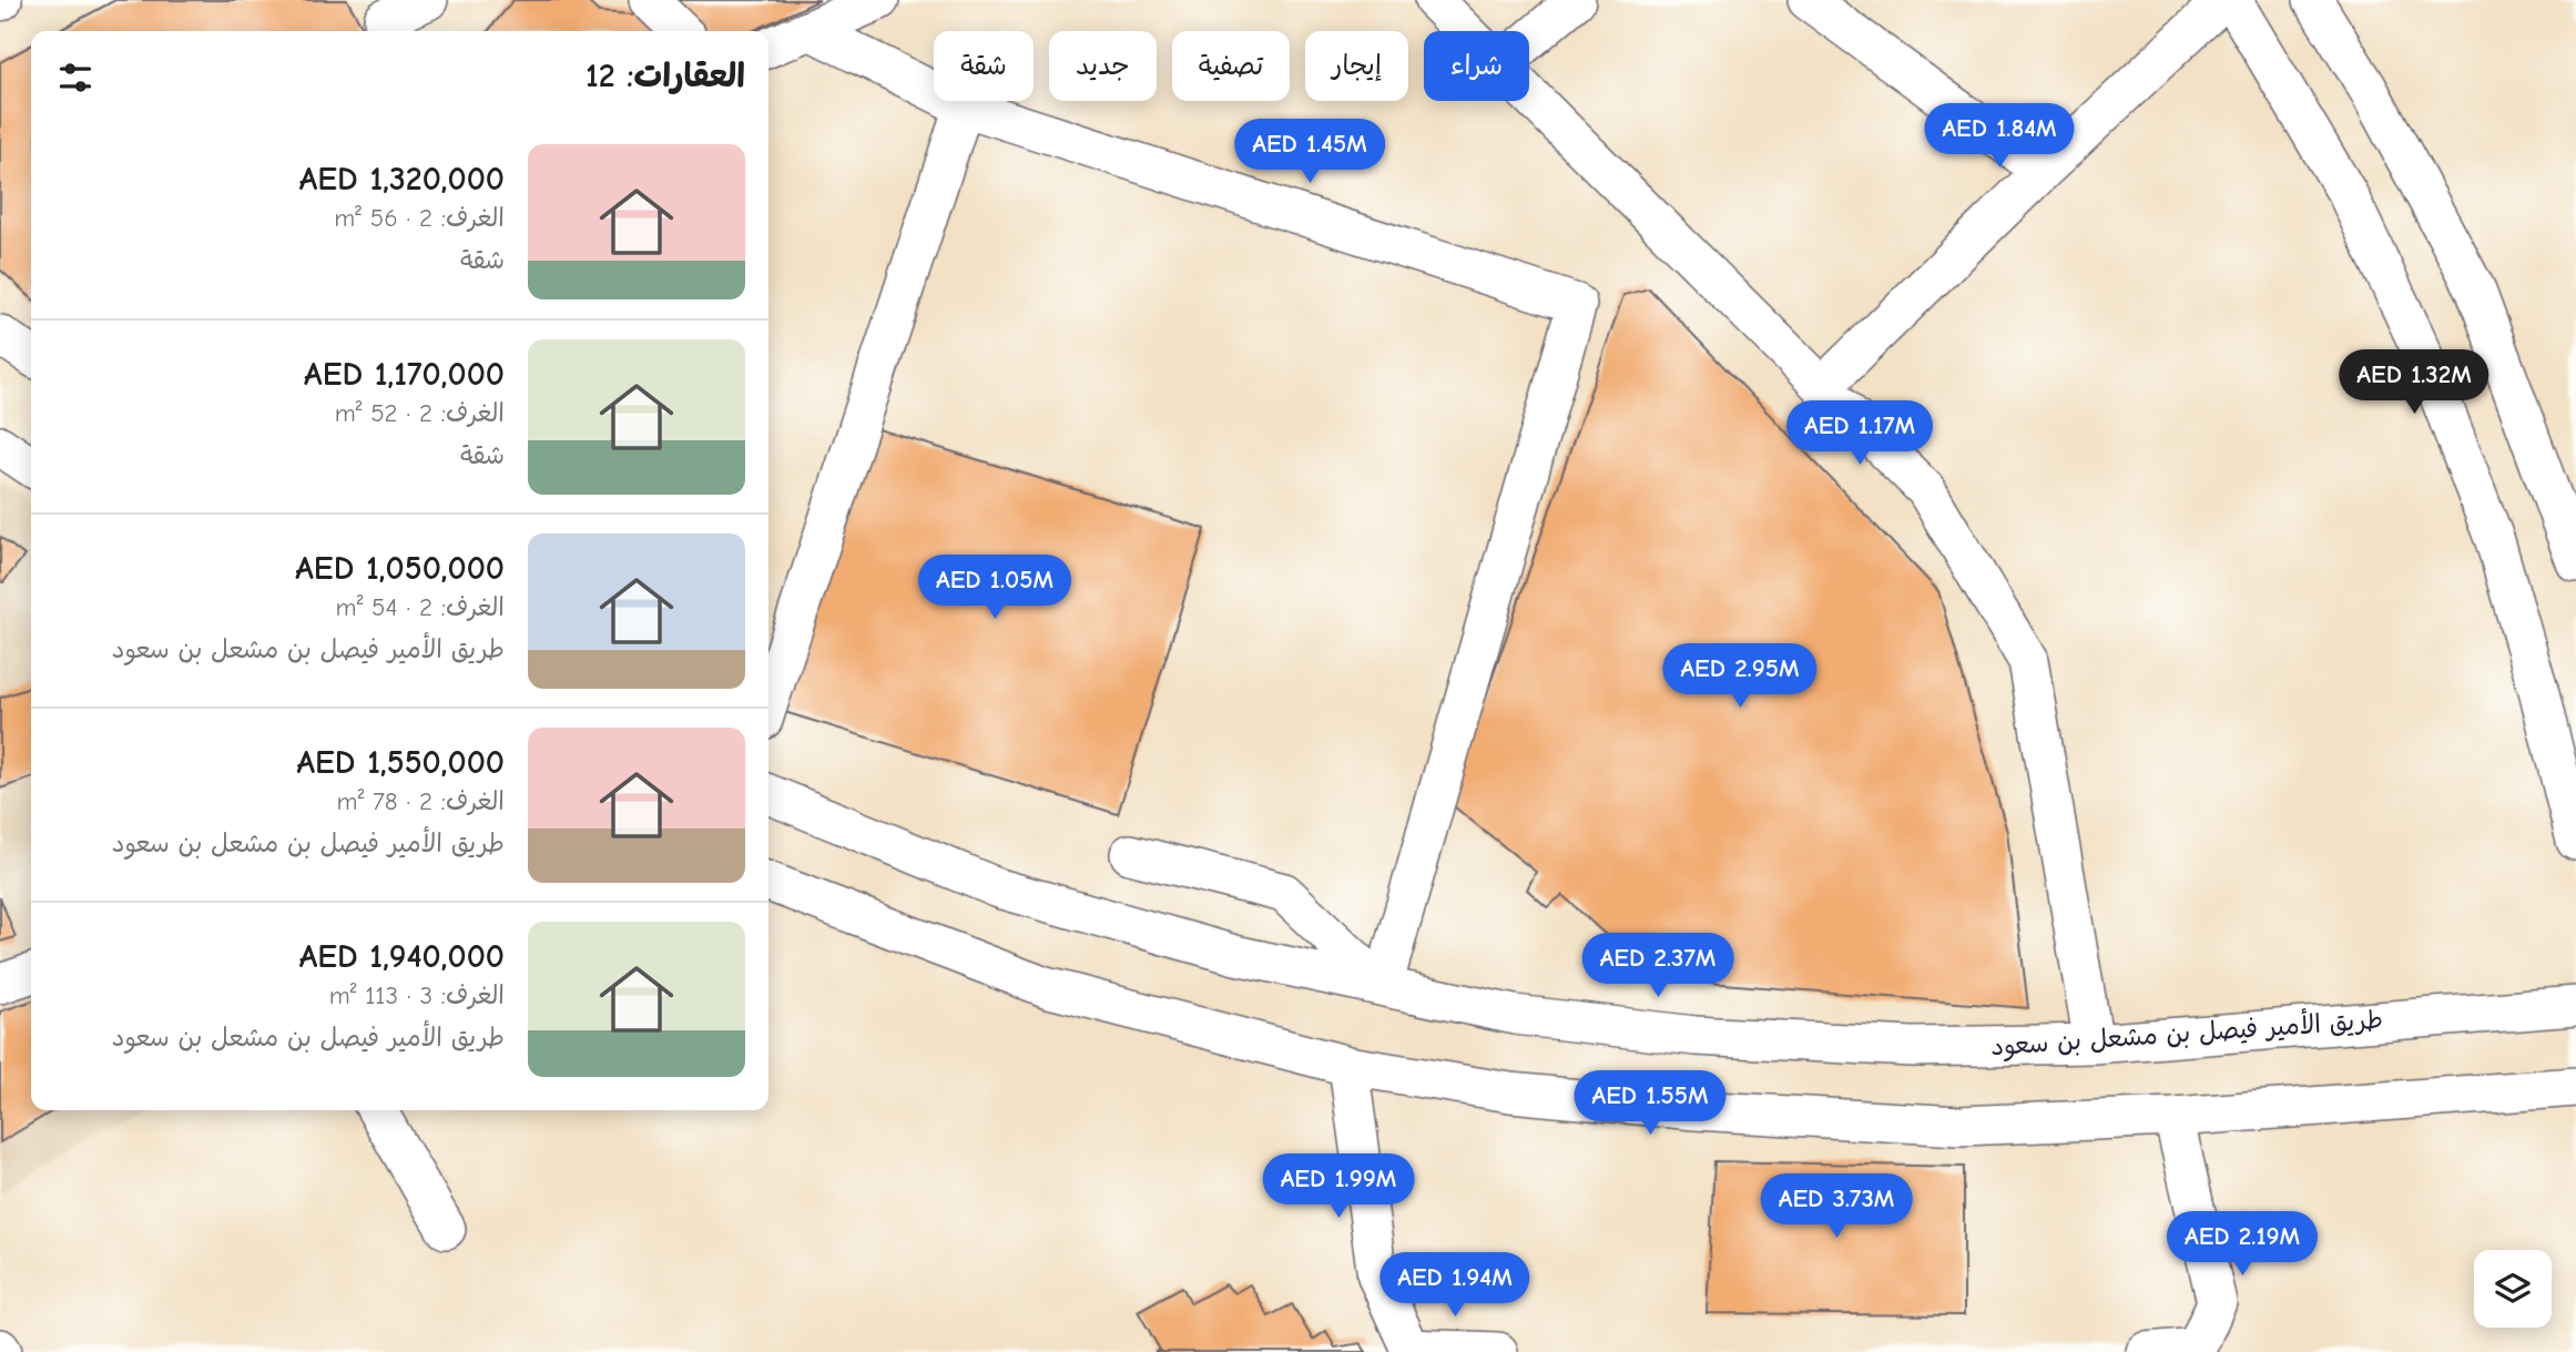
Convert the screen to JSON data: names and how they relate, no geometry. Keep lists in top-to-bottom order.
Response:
{
  "streets": {
    "street": ["طريق الأمير فيصل بن مشعل بن سعود"]
  },
  "page": {
    "chip": [
      "شراء",
      "إيجار",
      "تصفية",
      "جديد",
      "شقة"
    ],
    "heading": "العقارات: 12",
    "price": [
      "AED 1.84M",
      "AED 1.45M",
      "AED 1.32M",
      "AED 1.17M",
      "AED 1.05M",
      "AED 2.95M",
      "AED 2.37M",
      "AED 1.55M",
      "AED 1.99M",
      "AED 3.73M",
      "AED 2.19M",
      "AED 1.94M"
    ],
    "list": [
      {
        "name": "AED 1,320,000",
        "note": "الغرف: 2 · 56 m² · شقة"
      },
      {
        "name": "AED 1,170,000",
        "note": "الغرف: 2 · 52 m² · شقة"
      },
      {
        "name": "AED 1,050,000",
        "note": "الغرف: 2 · 54 m² · طريق الأمير فيصل بن مشعل بن سعود"
      },
      {
        "name": "AED 1,550,000",
        "note": "الغرف: 2 · 78 m² · طريق الأمير فيصل بن مشعل بن سعود"
      },
      {
        "name": "AED 1,940,000",
        "note": "الغرف: 3 · 113 m² · طريق الأمير فيصل بن مشعل بن سعود"
      }
    ]
  }
}
